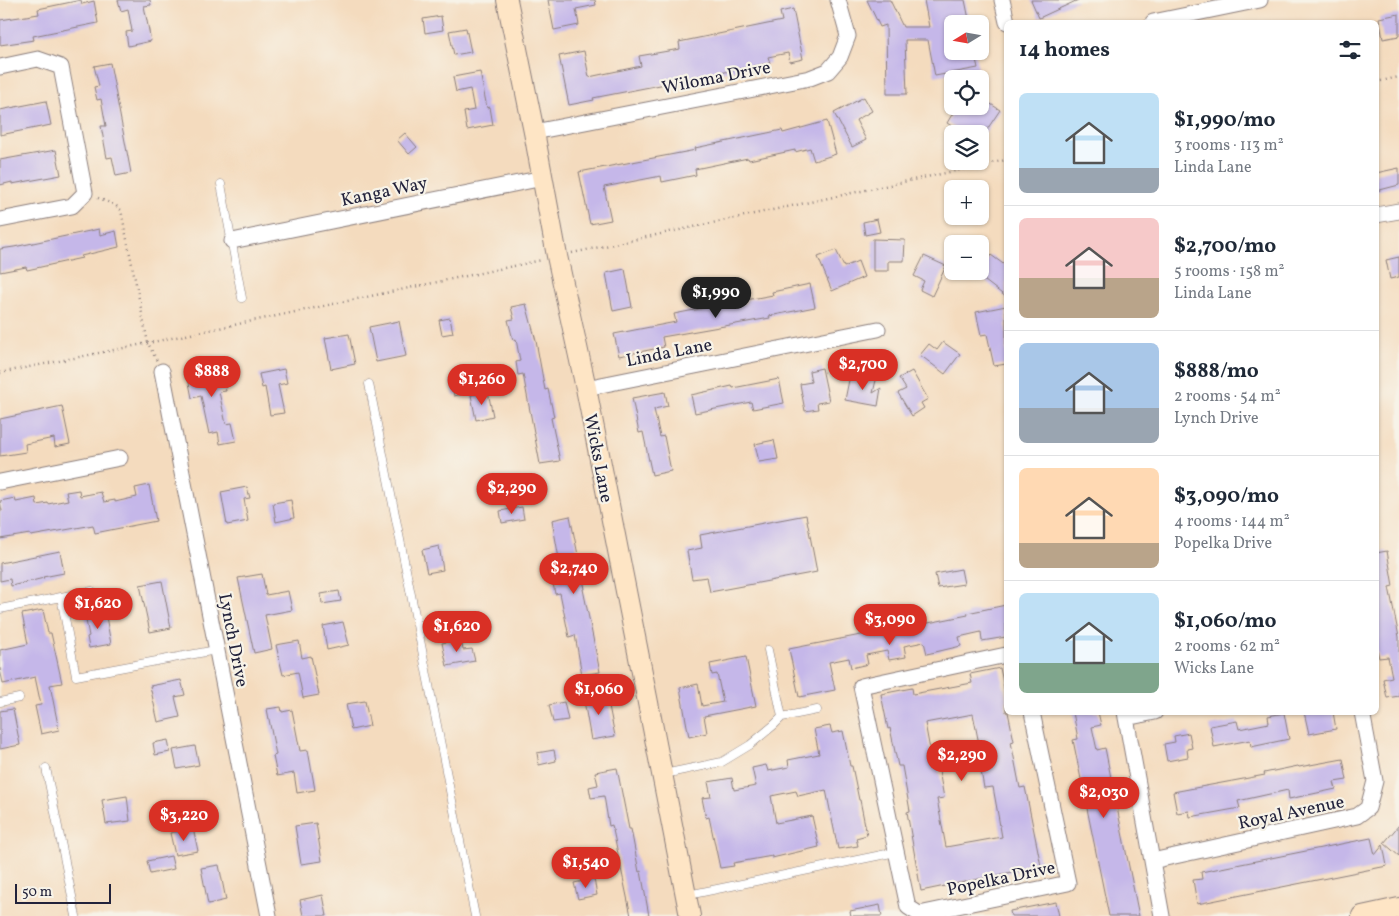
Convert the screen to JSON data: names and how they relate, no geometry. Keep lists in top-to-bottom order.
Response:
{
  "streets": {
    "street": [
      "Wiloma Drive",
      "Kanga Way",
      "Linda Lane",
      "Wicks Lane",
      "Lynch Drive",
      "Royal Avenue",
      "Popelka Drive"
    ]
  },
  "crossings": [
    ["Wiloma Drive", "Wicks Lane"],
    ["Kanga Way", "Wicks Lane"],
    ["Linda Lane", "Wicks Lane"]
  ],
  "scale_bar": "50 m",
  "north": "left",
  "page": {
    "map_buttons": ["+", "−"],
    "heading": "14 homes",
    "list": [
      {
        "name": "$1,990/mo",
        "note": "3 rooms · 113 m² · Linda Lane"
      },
      {
        "name": "$2,700/mo",
        "note": "5 rooms · 158 m² · Linda Lane"
      },
      {
        "name": "$888/mo",
        "note": "2 rooms · 54 m² · Lynch Drive"
      },
      {
        "name": "$3,090/mo",
        "note": "4 rooms · 144 m² · Popelka Drive"
      },
      {
        "name": "$1,060/mo",
        "note": "2 rooms · 62 m² · Wicks Lane"
      }
    ],
    "price": [
      "$1,990",
      "$2,700",
      "$888",
      "$1,260",
      "$2,290",
      "$2,740",
      "$1,620",
      "$3,090",
      "$1,620",
      "$1,060",
      "$2,290",
      "$2,030",
      "$3,220",
      "$1,540"
    ],
    "scale": "50 m"
  }
}
